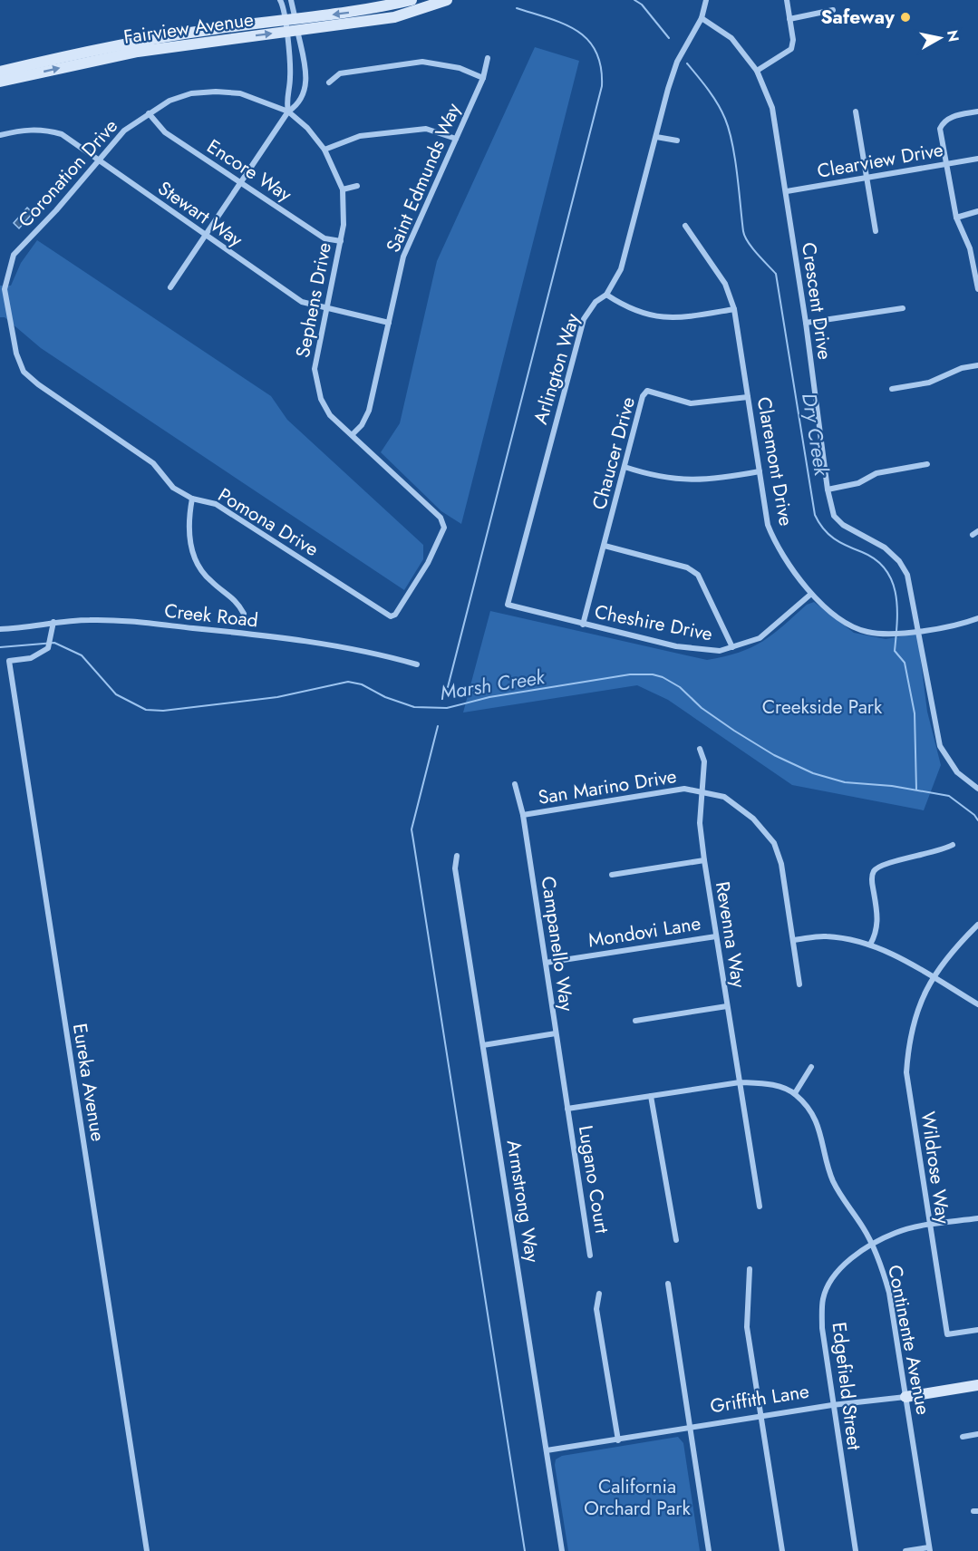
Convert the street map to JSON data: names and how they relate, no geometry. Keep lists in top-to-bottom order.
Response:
{
  "streets": {
    "street": [
      "Fairview Avenue",
      "Clearview Drive",
      "Encore Way",
      "Coronation Drive",
      "Saint Edmunds Way",
      "Stewart Way",
      "Sephens Drive",
      "Crescent Drive",
      "Arlington Way",
      "Chaucer Drive",
      "Claremont Drive",
      "Pomona Drive",
      "Creek Road",
      "Cheshire Drive",
      "San Marino Drive",
      "Mondovi Lane",
      "Revenna Way",
      "Campanello Way",
      "Eureka Avenue",
      "Wildrose Way",
      "Lugano Court",
      "Armstrong Way",
      "Continente Avenue",
      "Edgefield Street",
      "Griffith Lane"
    ]
  },
  "crossings": [
    ["Clearview Drive", "Crescent Drive"],
    ["Encore Way", "Coronation Drive"],
    ["Encore Way", "Sephens Drive"],
    ["Coronation Drive", "Stewart Way"],
    ["Coronation Drive", "Sephens Drive"],
    ["Coronation Drive", "Pomona Drive"],
    ["Saint Edmunds Way", "Stewart Way"],
    ["Saint Edmunds Way", "Sephens Drive"],
    ["Stewart Way", "Sephens Drive"],
    ["Sephens Drive", "Pomona Drive"],
    ["Crescent Drive", "Arlington Way"],
    ["Crescent Drive", "Claremont Drive"],
    ["Arlington Way", "Cheshire Drive"],
    ["Chaucer Drive", "Claremont Drive"],
    ["Chaucer Drive", "Cheshire Drive"],
    ["Claremont Drive", "Cheshire Drive"],
    ["Creek Road", "Eureka Avenue"],
    ["San Marino Drive", "Revenna Way"],
    ["San Marino Drive", "Campanello Way"],
    ["Mondovi Lane", "Revenna Way"],
    ["Mondovi Lane", "Campanello Way"],
    ["Revenna Way", "Continente Avenue"],
    ["Campanello Way", "Lugano Court"],
    ["Campanello Way", "Continente Avenue"],
    ["Wildrose Way", "Edgefield Street"],
    ["Lugano Court", "Continente Avenue"],
    ["Armstrong Way", "Griffith Lane"],
    ["Continente Avenue", "Edgefield Street"],
    ["Continente Avenue", "Griffith Lane"],
    ["Edgefield Street", "Griffith Lane"]
  ],
  "water": ["Dry Creek", "Marsh Creek"],
  "parks": ["Creekside Park", "California Orchard Park"],
  "places": ["Safeway"],
  "north": "right"
}
